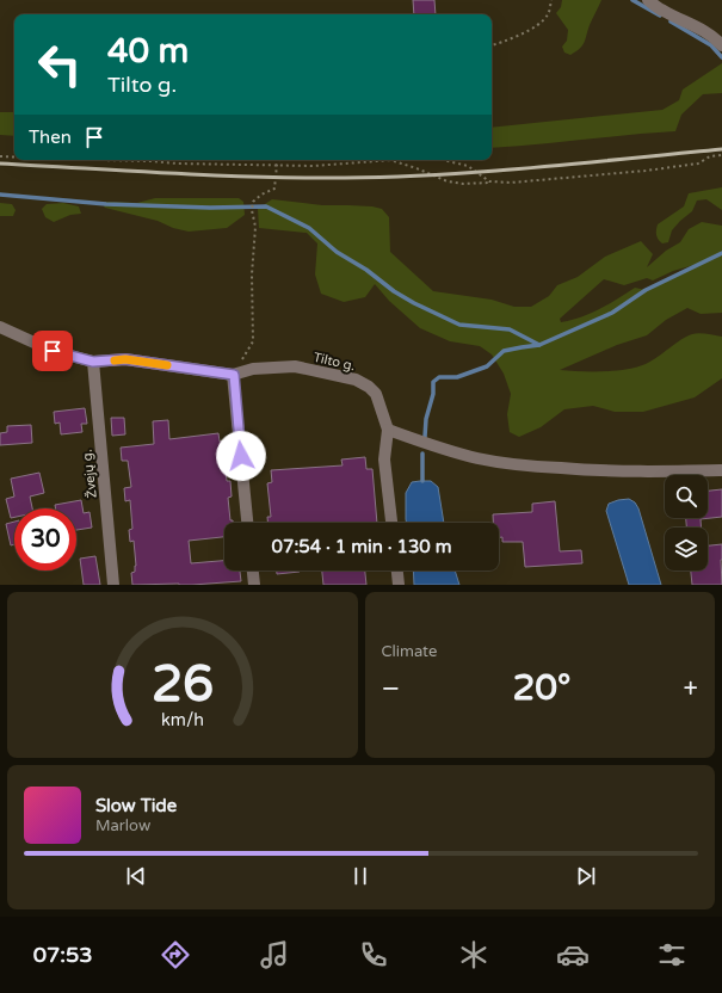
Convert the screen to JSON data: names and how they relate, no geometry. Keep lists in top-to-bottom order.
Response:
{
  "streets": {
    "street": ["Tilto g.", "Žvejų g."]
  },
  "crossings": [
    ["Tilto g.", "Žvejų g."]
  ],
  "page": {
    "turn": ["40 m", "Tilto g."],
    "then": "Then",
    "limit": "30",
    "trip": "07:54 · 1 min · 130 m",
    "tile": "Climate",
    "heat": ["−", "20°", "+"],
    "song": ["Slow Tide", "Marlow"],
    "tabs": "07:53",
    "gauge": ["26", "km/h"]
  }
}
